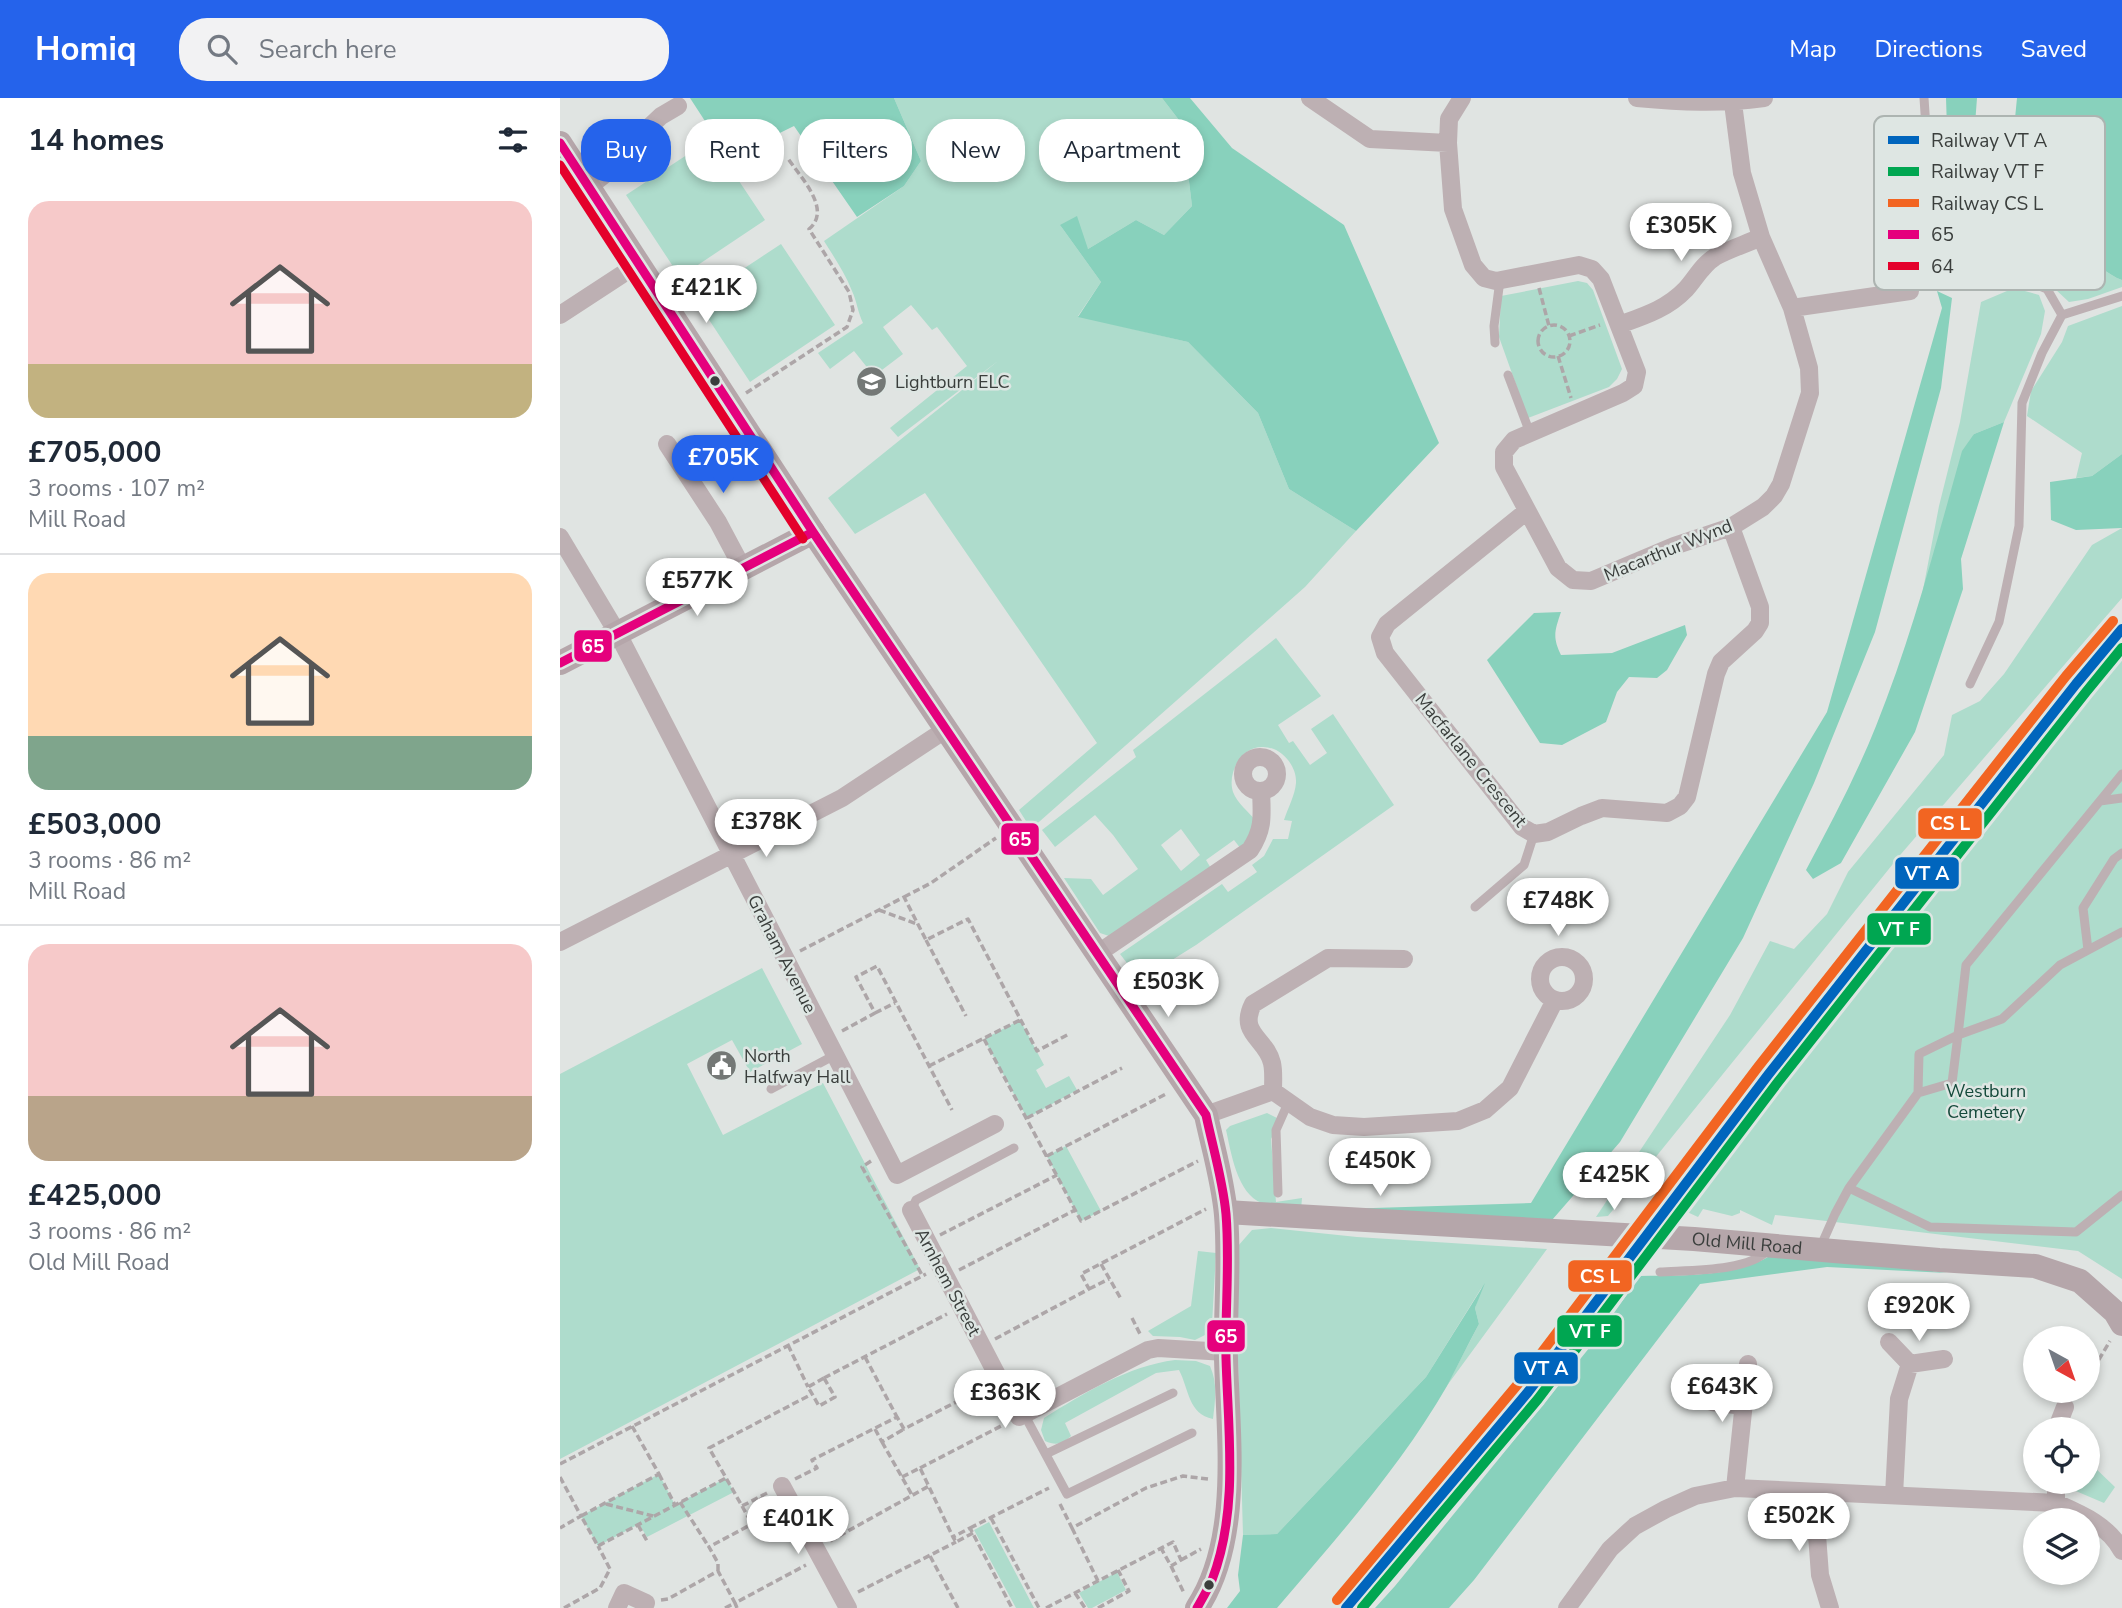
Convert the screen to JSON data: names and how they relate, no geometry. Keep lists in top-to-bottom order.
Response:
{
  "streets": {
    "street": [
      "Macarthur Wynd",
      "Macfarlane Crescent",
      "Graham Avenue",
      "Old Mill Road",
      "Arnhem Street"
    ]
  },
  "crossings": [
    ["Macarthur Wynd", "Macfarlane Crescent"]
  ],
  "parks": ["Westburn Cemetery"],
  "places": {
    "school or university": ["Lightburn ELC"],
    "public building": ["North Halfway Hall"]
  },
  "lines": ["transit line 65", "transit line 64"],
  "legend": [
    "Railway VT A",
    "Railway VT F",
    "Railway CS L",
    "65",
    "64"
  ],
  "north": "bottom right",
  "page": {
    "header": "Homiq",
    "search": "Search here",
    "nav": ["Map", "Directions", "Saved"],
    "heading": "14 homes",
    "chip": [
      "Buy",
      "Rent",
      "Filters",
      "New",
      "Apartment"
    ],
    "list": [
      {
        "name": "£705,000",
        "note": "3 rooms · 107 m² · Mill Road"
      },
      {
        "name": "£503,000",
        "note": "3 rooms · 86 m² · Mill Road"
      },
      {
        "name": "£425,000",
        "note": "3 rooms · 86 m² · Old Mill Road"
      }
    ],
    "price": [
      "£305K",
      "£421K",
      "£705K",
      "£577K",
      "£378K",
      "£748K",
      "£503K",
      "£450K",
      "£425K",
      "£920K",
      "£643K",
      "£363K",
      "£502K",
      "£401K"
    ]
  }
}
